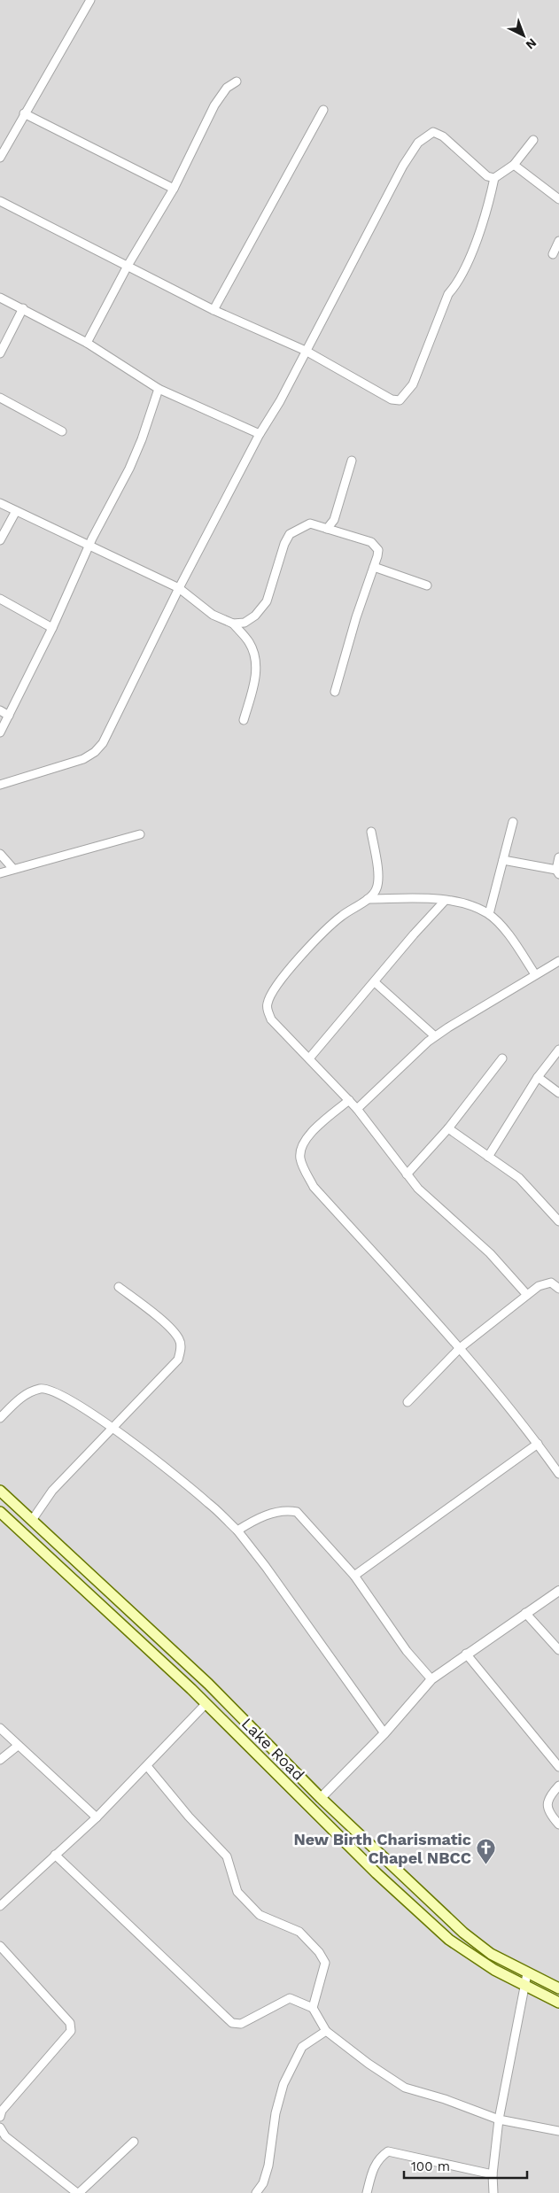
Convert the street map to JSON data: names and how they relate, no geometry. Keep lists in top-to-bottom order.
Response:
{
  "streets": {
    "main road": ["Lake Road"]
  },
  "places": {
    "church": ["New Birth Charismatic Chapel NBCC"]
  },
  "scale_bar": "100 m",
  "north": "bottom right"
}
